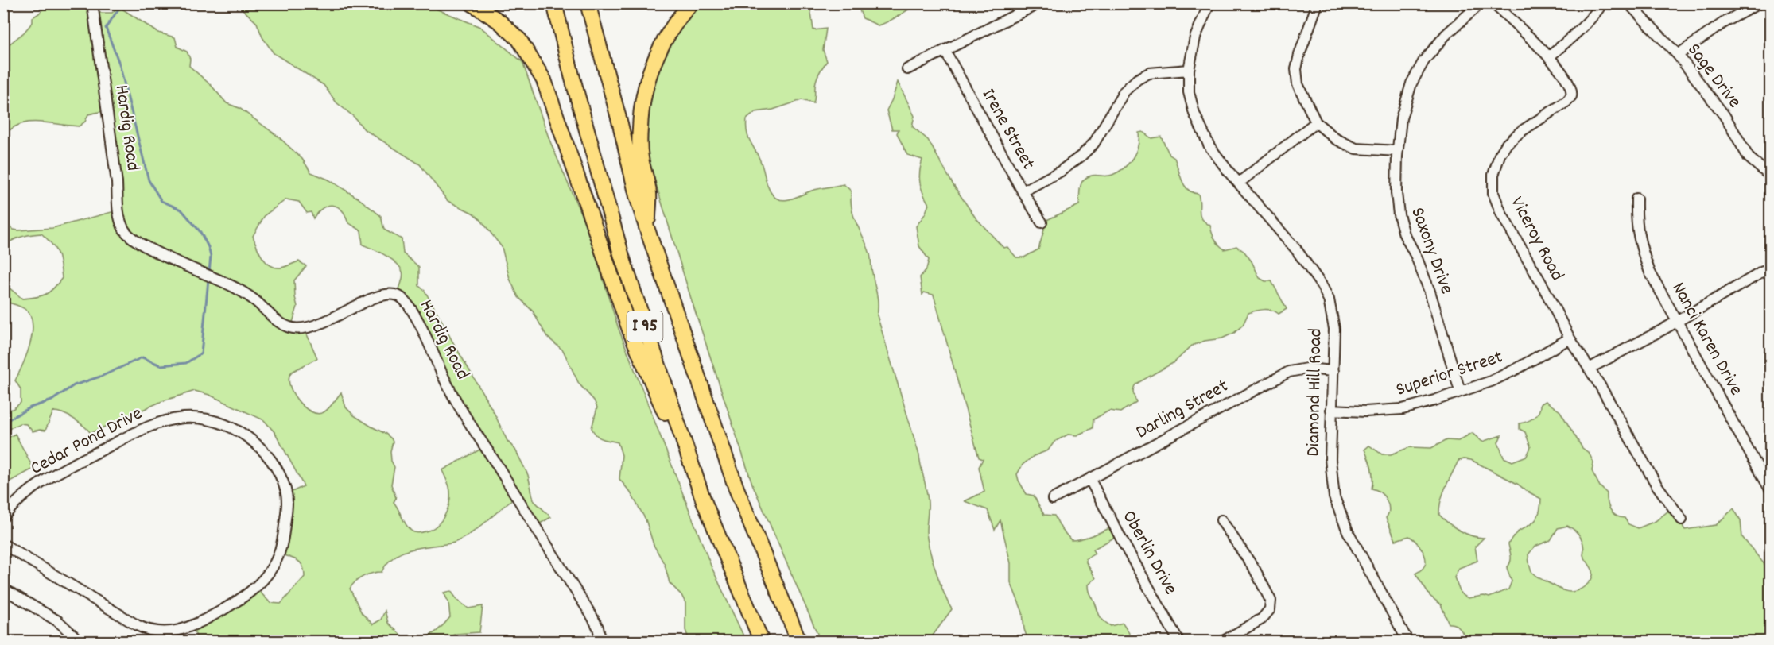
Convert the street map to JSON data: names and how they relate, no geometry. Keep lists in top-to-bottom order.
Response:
{
  "streets": {
    "highway": ["I 95"],
    "street": [
      "Sage Drive",
      "Hardig Road",
      "Irene Street",
      "Viceroy Road",
      "Saxony Drive",
      "Nanci Karen Drive",
      "Superior Street",
      "Diamond Hill Road",
      "Darling Street",
      "Cedar Pond Drive",
      "Oberlin Drive"
    ]
  },
  "crossings": [
    ["Viceroy Road", "Superior Street"],
    ["Saxony Drive", "Superior Street"],
    ["Superior Street", "Diamond Hill Road"],
    ["Diamond Hill Road", "Darling Street"],
    ["Darling Street", "Oberlin Drive"]
  ]
}
